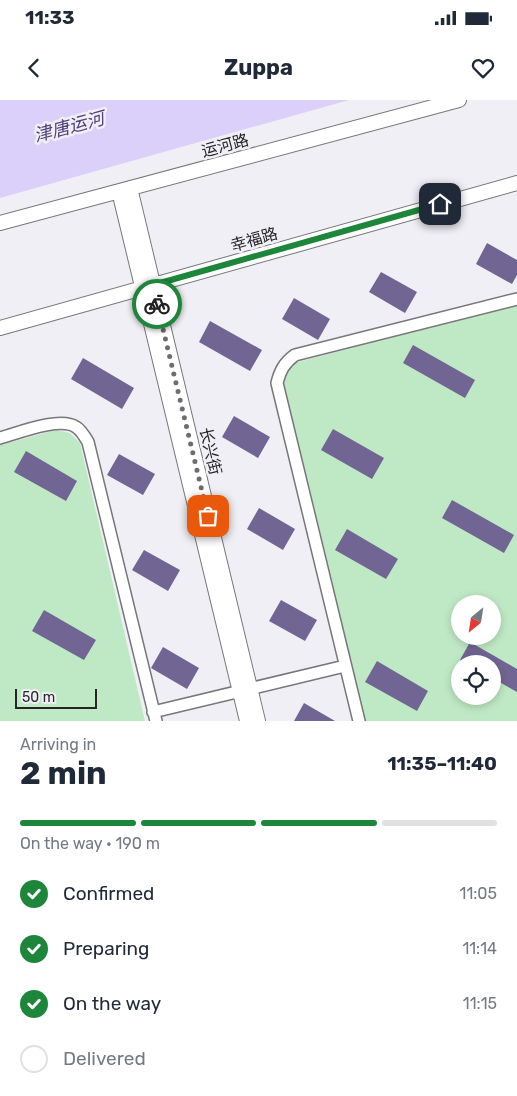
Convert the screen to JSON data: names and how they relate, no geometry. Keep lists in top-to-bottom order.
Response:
{
  "streets": {
    "street": ["运河路", "幸福路", "长兴街"]
  },
  "crossings": [
    ["运河路", "长兴街"],
    ["幸福路", "长兴街"]
  ],
  "water": ["津唐运河"],
  "scale_bar": "50 m",
  "north": "bottom left",
  "page": {
    "status": "11:33",
    "header": "Zuppa",
    "scale": "50 m",
    "heading": ["2 min", "Arriving in", "11:35–11:40"],
    "bar": "On the way · 190 m",
    "list": [
      ["Confirmed", "11:05"],
      ["Preparing", "11:14"],
      ["On the way", "11:15"],
      "Delivered"
    ]
  }
}
